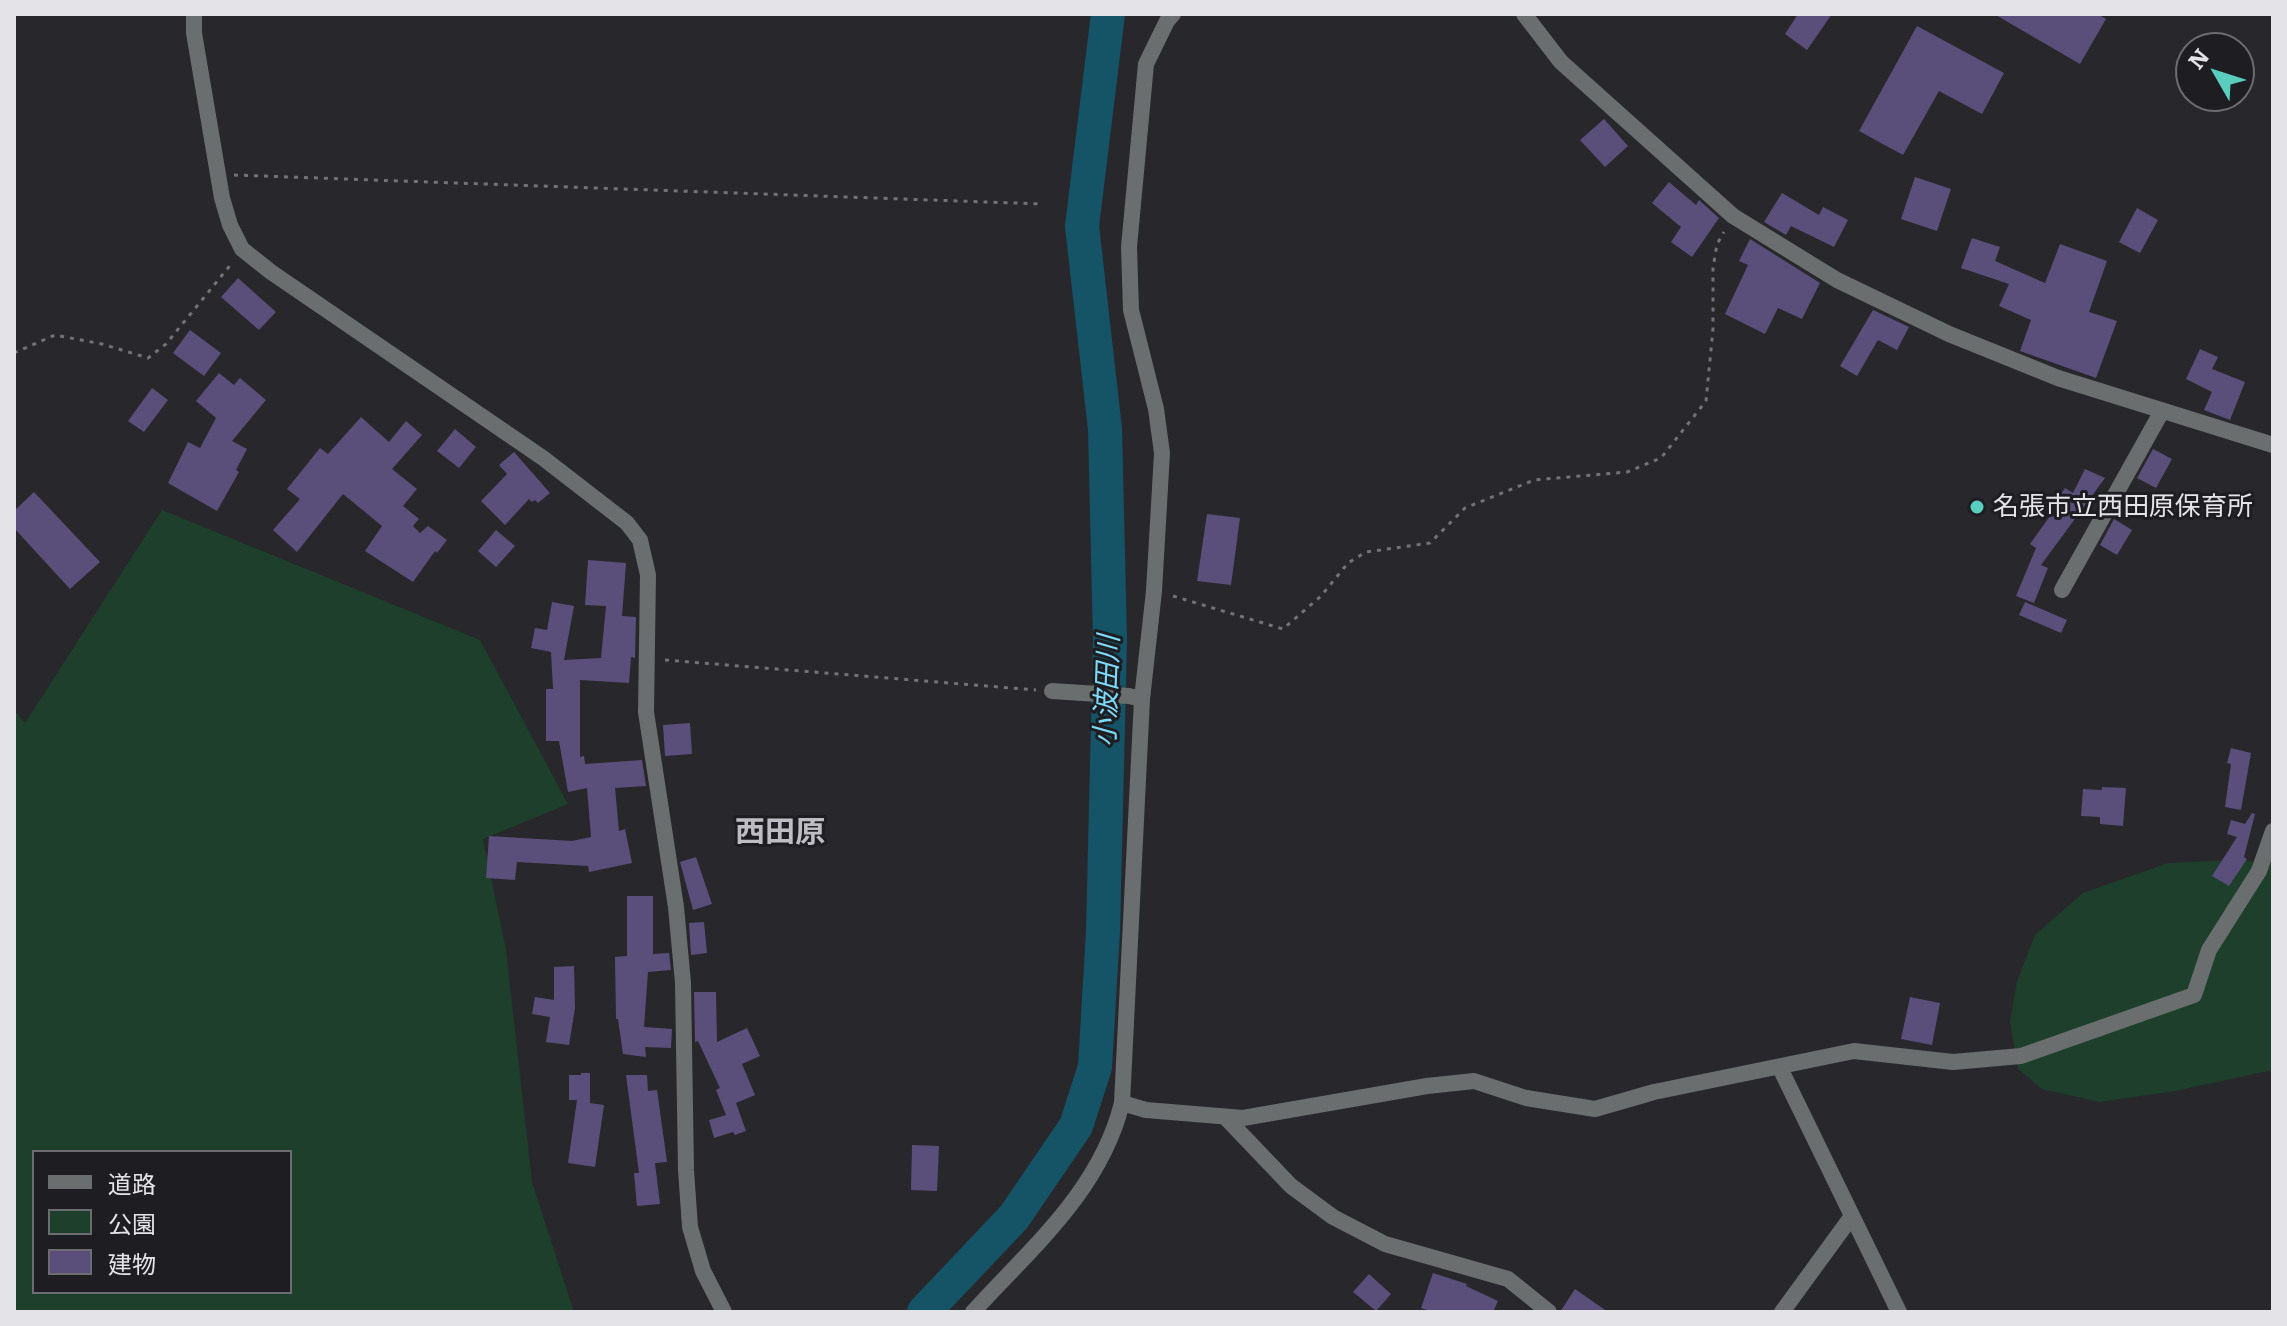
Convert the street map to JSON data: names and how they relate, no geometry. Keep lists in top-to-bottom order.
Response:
{
  "districts": ["西田原"],
  "water": ["小波田川"],
  "places": ["名張市立西田原保育所"],
  "legend": ["道路", "公園", "建物"],
  "north": "top left"
}
